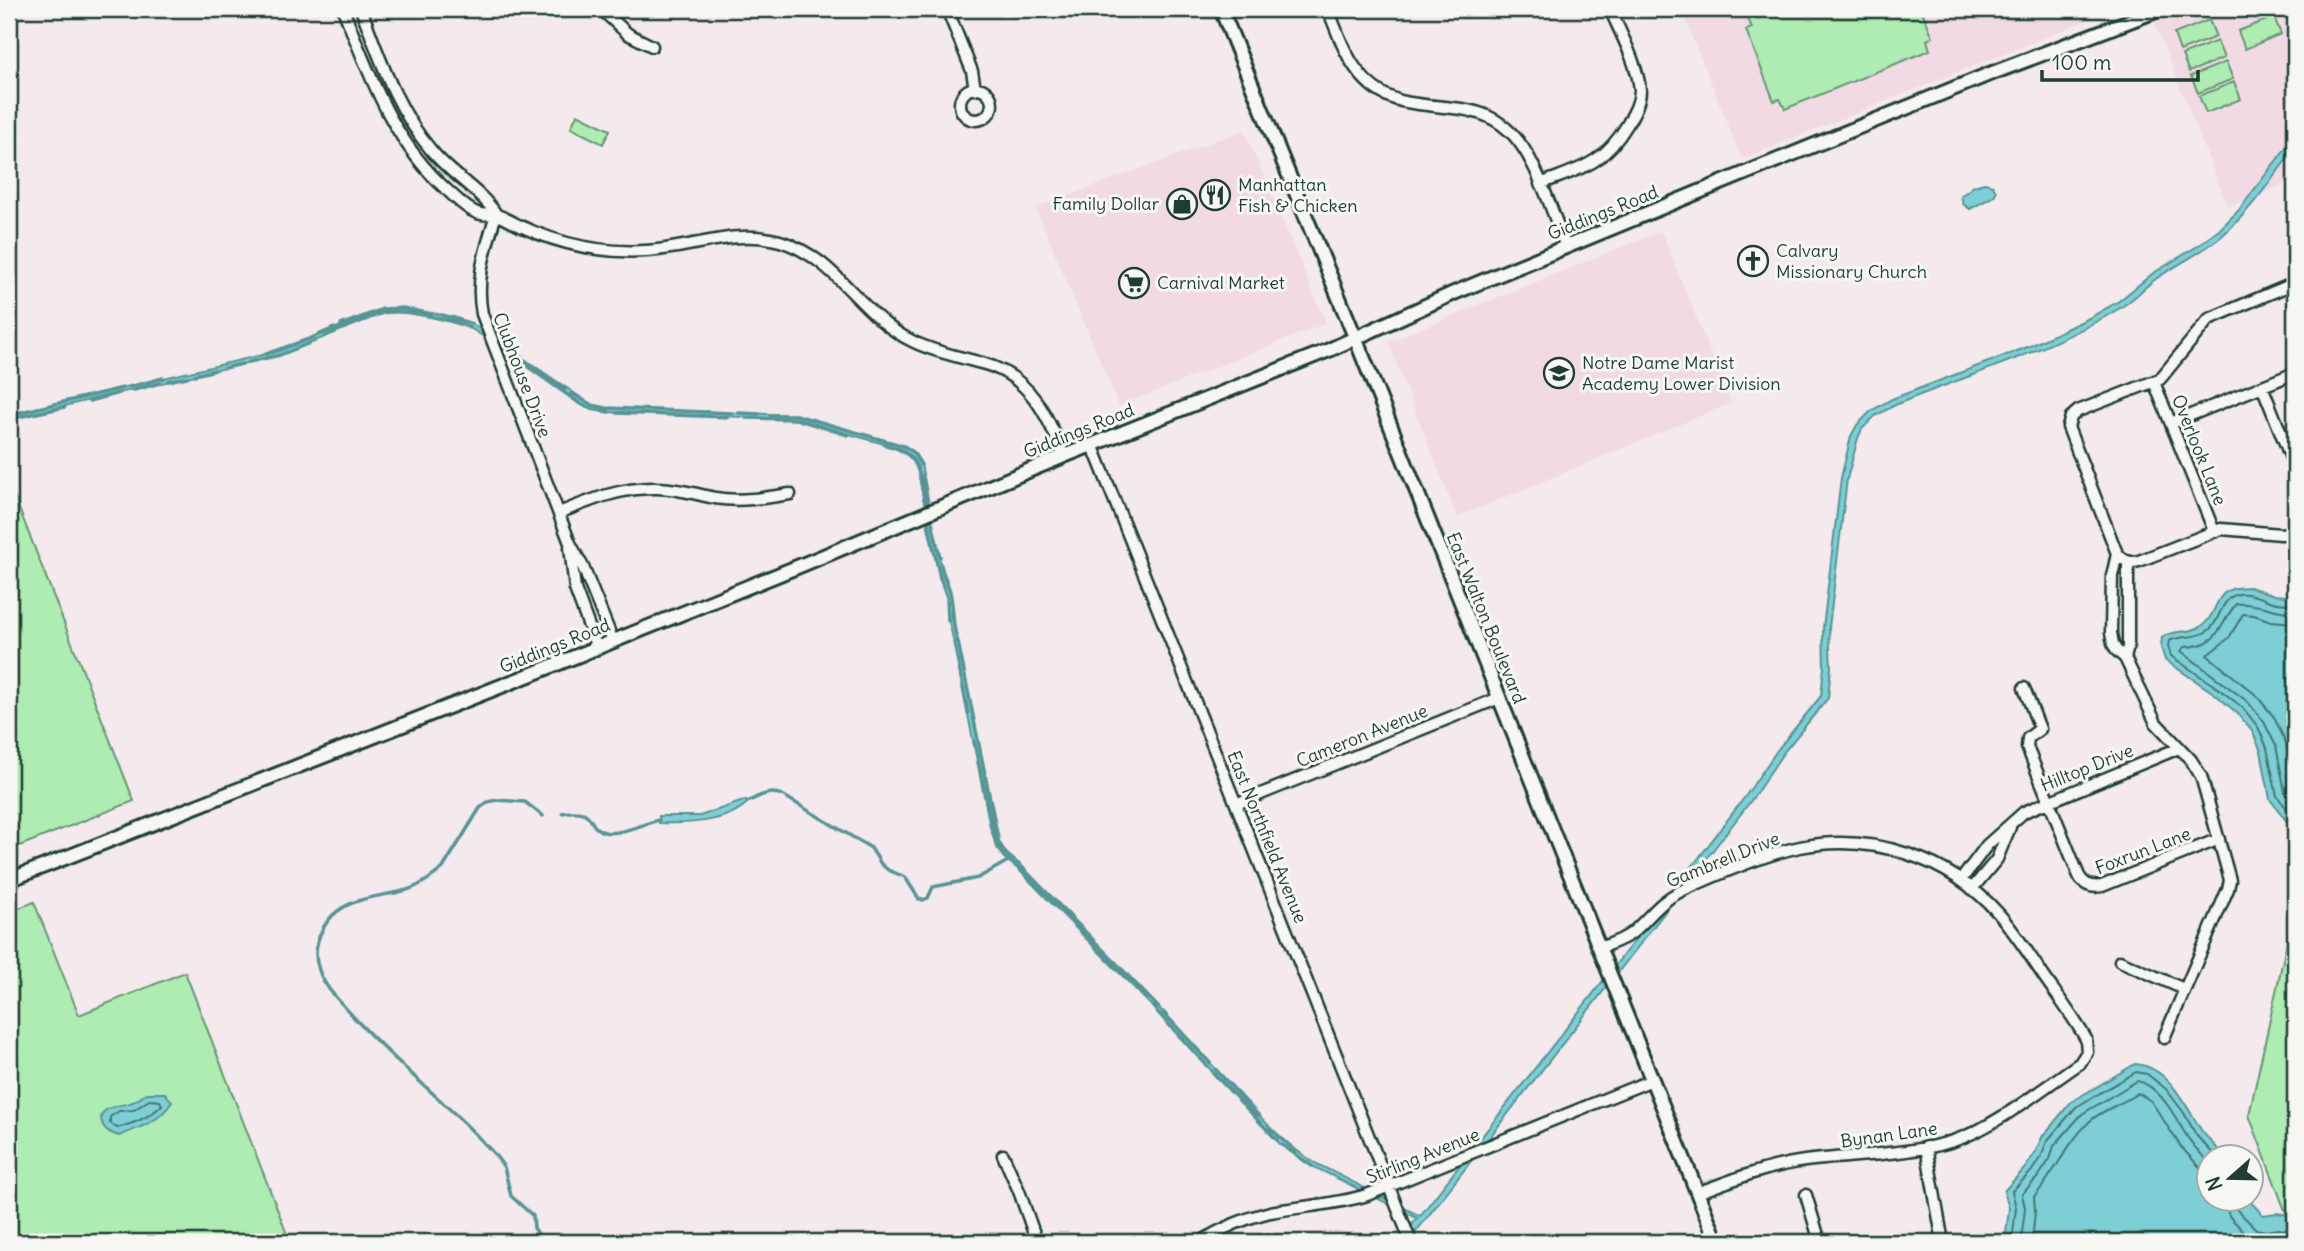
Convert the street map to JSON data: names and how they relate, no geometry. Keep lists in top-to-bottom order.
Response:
{
  "streets": {
    "street": [
      "Giddings Road",
      "Clubhouse Drive",
      "Overlook Lane",
      "East Walton Boulevard",
      "Cameron Avenue",
      "Hilltop Drive",
      "East Northfield Avenue",
      "Foxrun Lane",
      "Gambrell Drive",
      "Bynan Lane",
      "Stirling Avenue"
    ]
  },
  "crossings": [
    ["Giddings Road", "Clubhouse Drive"],
    ["Giddings Road", "East Walton Boulevard"],
    ["Giddings Road", "East Northfield Avenue"],
    ["East Walton Boulevard", "Cameron Avenue"],
    ["East Walton Boulevard", "Gambrell Drive"],
    ["East Walton Boulevard", "Bynan Lane"],
    ["East Walton Boulevard", "Stirling Avenue"],
    ["Cameron Avenue", "East Northfield Avenue"],
    ["Hilltop Drive", "Foxrun Lane"],
    ["Hilltop Drive", "Gambrell Drive"],
    ["East Northfield Avenue", "Stirling Avenue"],
    ["Gambrell Drive", "Bynan Lane"]
  ],
  "places": {
    "restaurant": ["Manhattan Fish & Chicken"],
    "shop": ["Family Dollar"],
    "church": ["Calvary Missionary Church"],
    "supermarket": ["Carnival Market"],
    "school or university": ["Notre Dame Marist Academy Lower Division"]
  },
  "scale_bar": "100 m",
  "north": "left"
}
